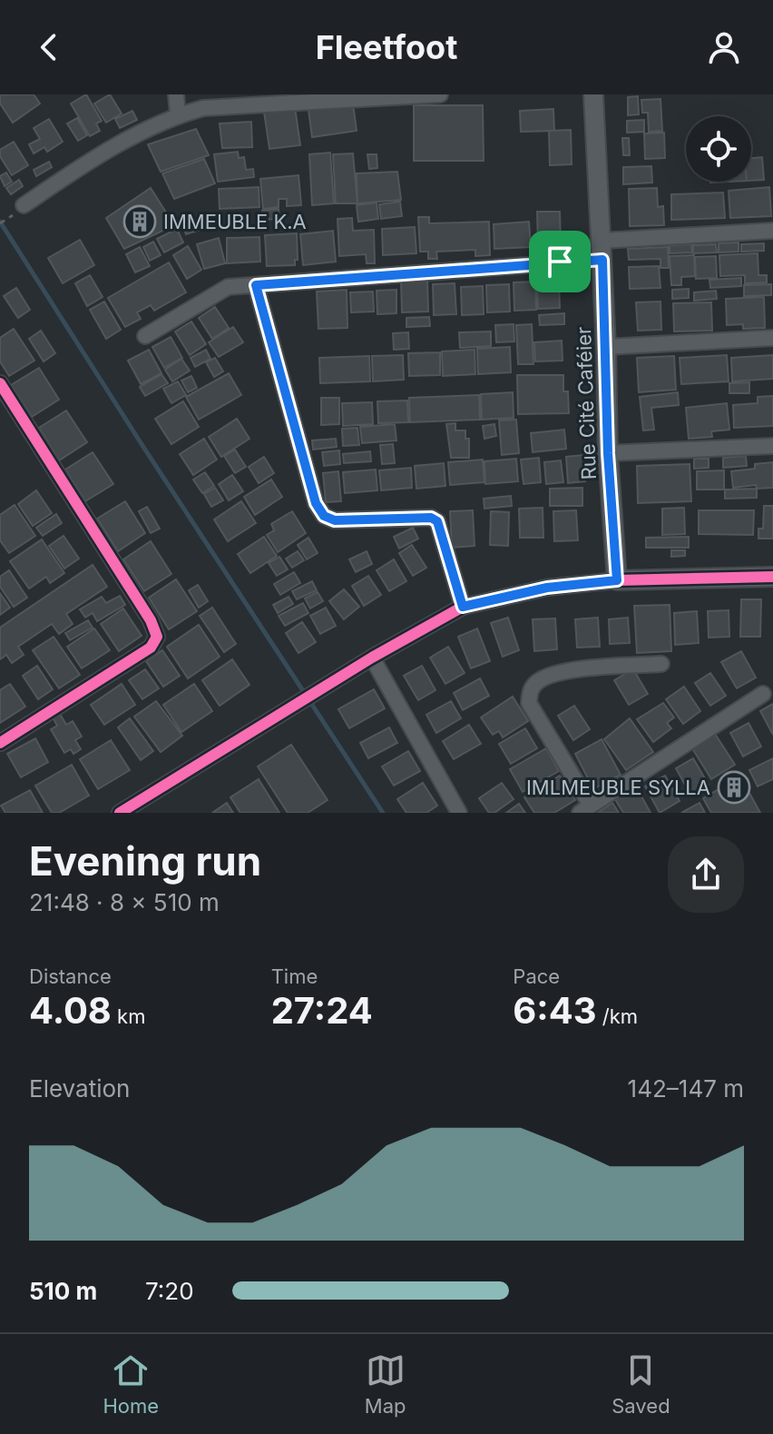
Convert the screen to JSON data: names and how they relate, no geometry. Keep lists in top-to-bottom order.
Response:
{
  "streets": {
    "street": ["Rue Cité Caféier"]
  },
  "places": {
    "building": ["IMMEUBLE K.A", "IMLMEUBLE SYLLA"]
  },
  "page": {
    "header": "Fleetfoot",
    "heading": ["Evening run", "21:48 · 8 × 510 m"],
    "stats": [
      ["Distance", "4.08 km"],
      ["Time", "27:24"],
      ["Pace", "6:43 /km"]
    ],
    "chart": ["Elevation", "142–147 m"],
    "list": [
      {
        "name": "510 m",
        "note": "7:20"
      }
    ],
    "tabs": ["Home", "Map", "Saved"]
  }
}
